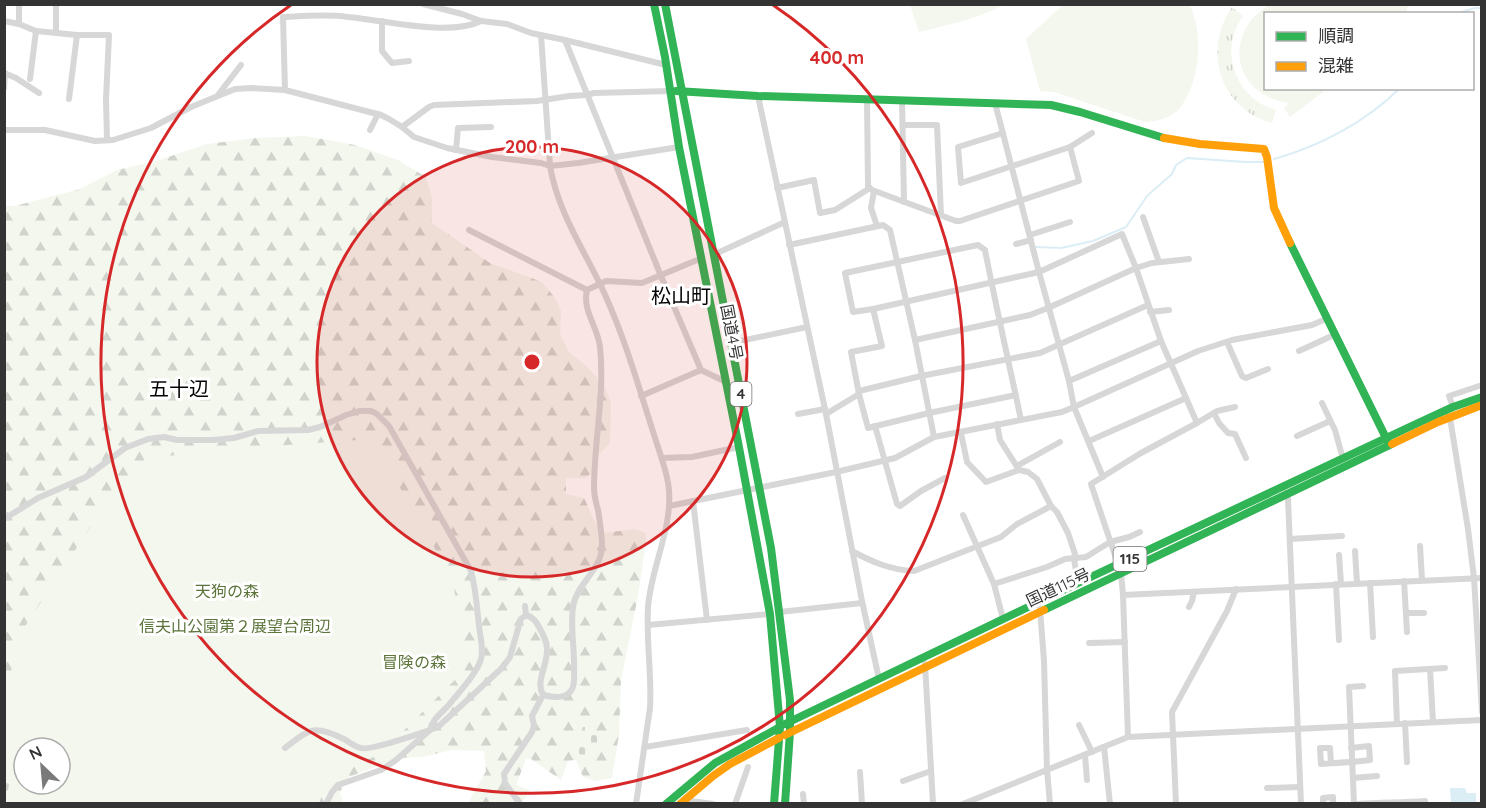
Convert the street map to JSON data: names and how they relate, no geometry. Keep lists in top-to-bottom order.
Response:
{
  "streets": {
    "main road": [
      "国道4号",
      "4",
      "115",
      "国道115号"
    ]
  },
  "crossings": [
    ["国道4号", "4"],
    ["国道4号", "国道115号"],
    ["4", "国道115号"]
  ],
  "districts": ["松山町", "五十辺"],
  "parks": ["天狗の森", "信夫山公園第２展望台周辺", "冒険の森"],
  "legend": ["順調", "混雑"],
  "north": "top left",
  "rings": ["400 m", "200 m"]
}
